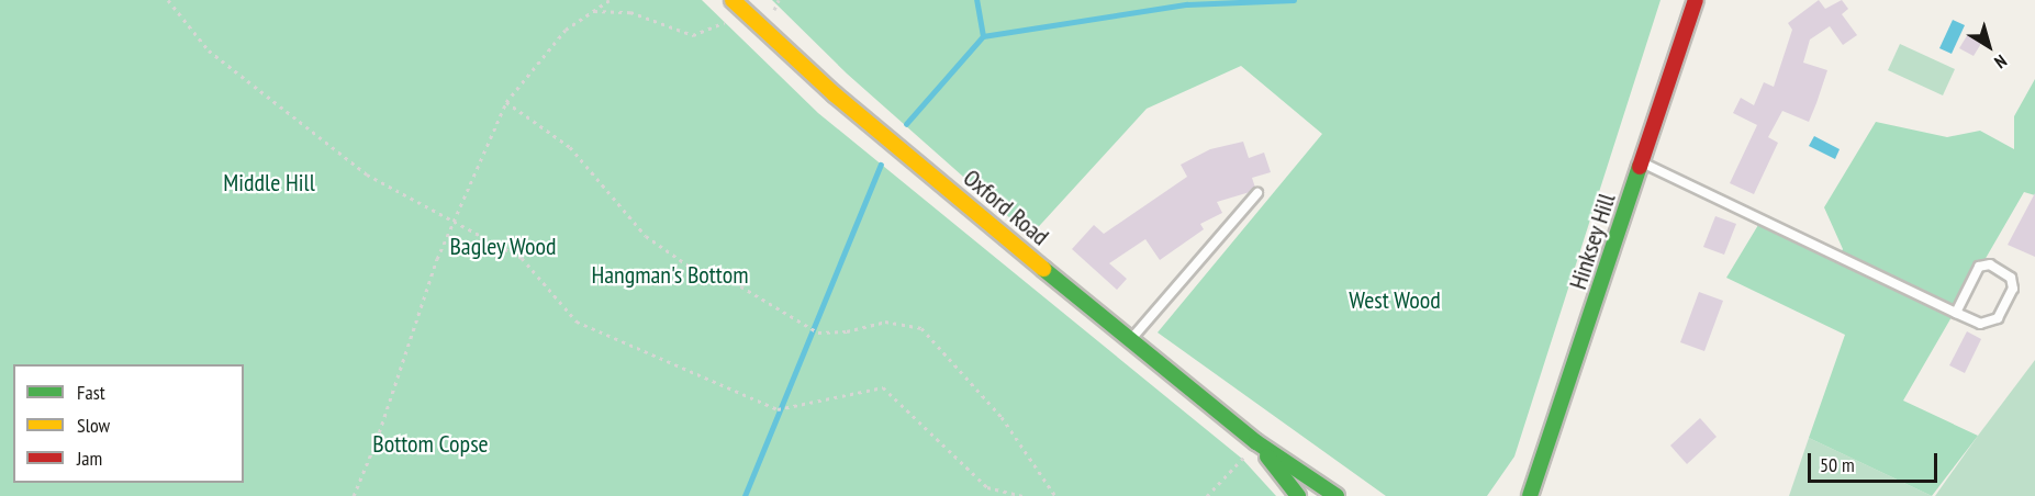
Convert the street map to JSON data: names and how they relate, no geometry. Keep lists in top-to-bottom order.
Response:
{
  "streets": {
    "street": ["Oxford Road", "Hinksey Hill"]
  },
  "parks": [
    "Middle Hill",
    "Bagley Wood",
    "Hangman's Bottom",
    "West Wood",
    "Bottom Copse"
  ],
  "legend": ["Fast", "Slow", "Jam"],
  "scale_bar": "50 m",
  "north": "bottom right"
}
